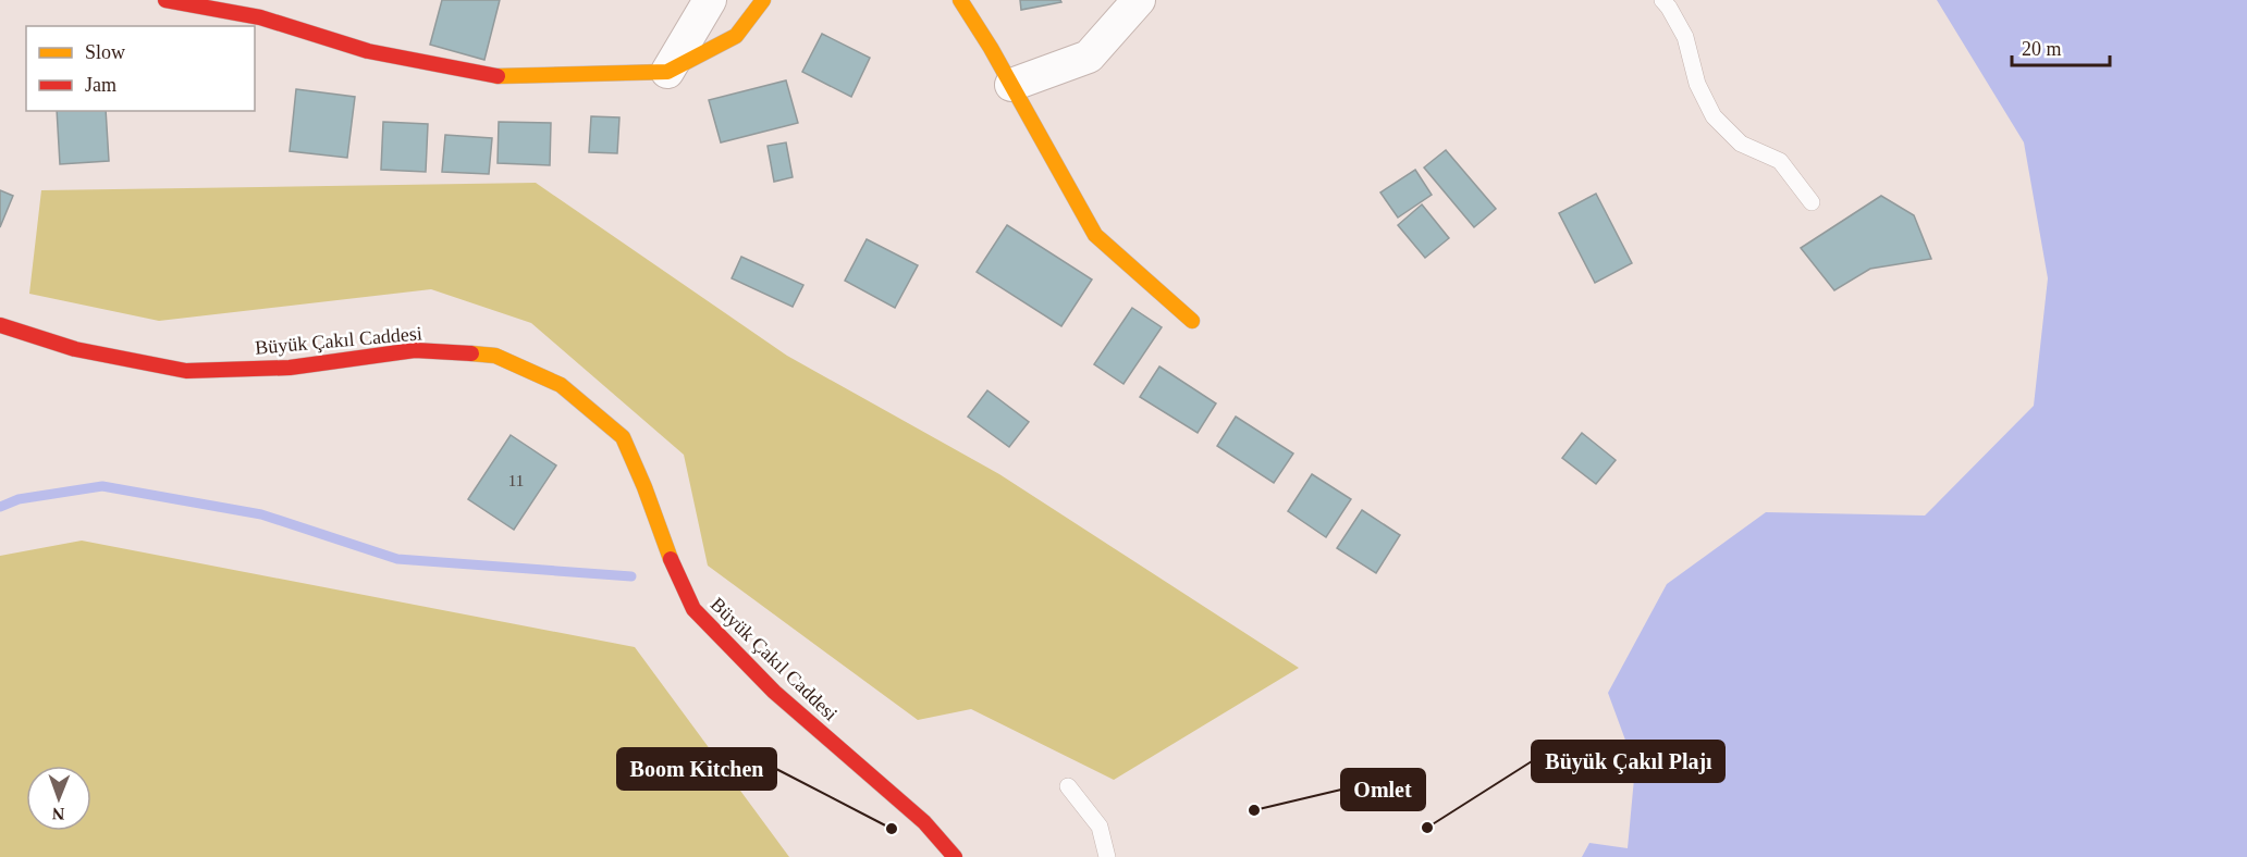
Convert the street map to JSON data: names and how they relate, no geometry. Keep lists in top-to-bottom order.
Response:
{
  "streets": {
    "street": ["Büyük Çakıl Caddesi"]
  },
  "places": ["Omlet", "Büyük Çakıl Plajı", "Boom Kitchen"],
  "house_numbers": ["11"],
  "legend": ["Slow", "Jam"],
  "scale_bar": "20 m",
  "north": "bottom"
}
